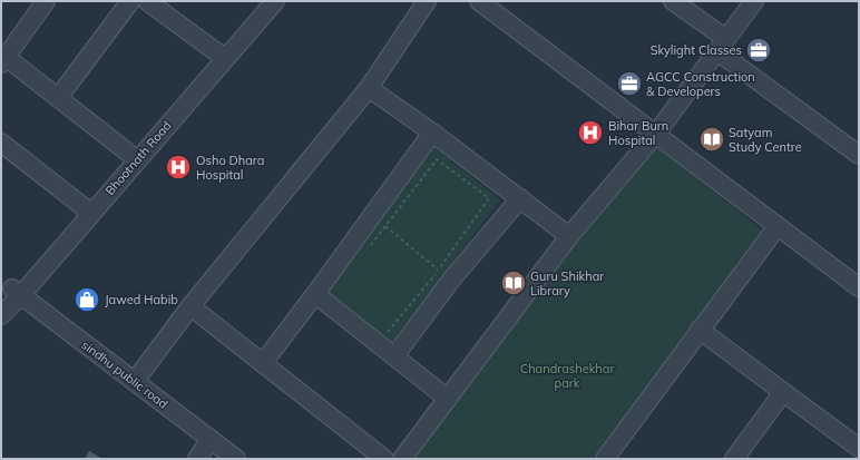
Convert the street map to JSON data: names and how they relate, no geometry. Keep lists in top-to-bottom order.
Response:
{
  "streets": {
    "street": ["Bhootnath Road", "sindhu public road"]
  },
  "crossings": [
    ["Bhootnath Road", "sindhu public road"]
  ],
  "parks": ["Chandrashekhar park"],
  "places": {
    "office": ["Skylight Classes", "AGCC Construction & Developers"],
    "hospital": ["Bihar Burn Hospital", "Osho Dhara Hospital"],
    "library": ["Satyam Study Centre", "Guru Shikhar Library"],
    "shop": ["Jawed Habib"]
  }
}
